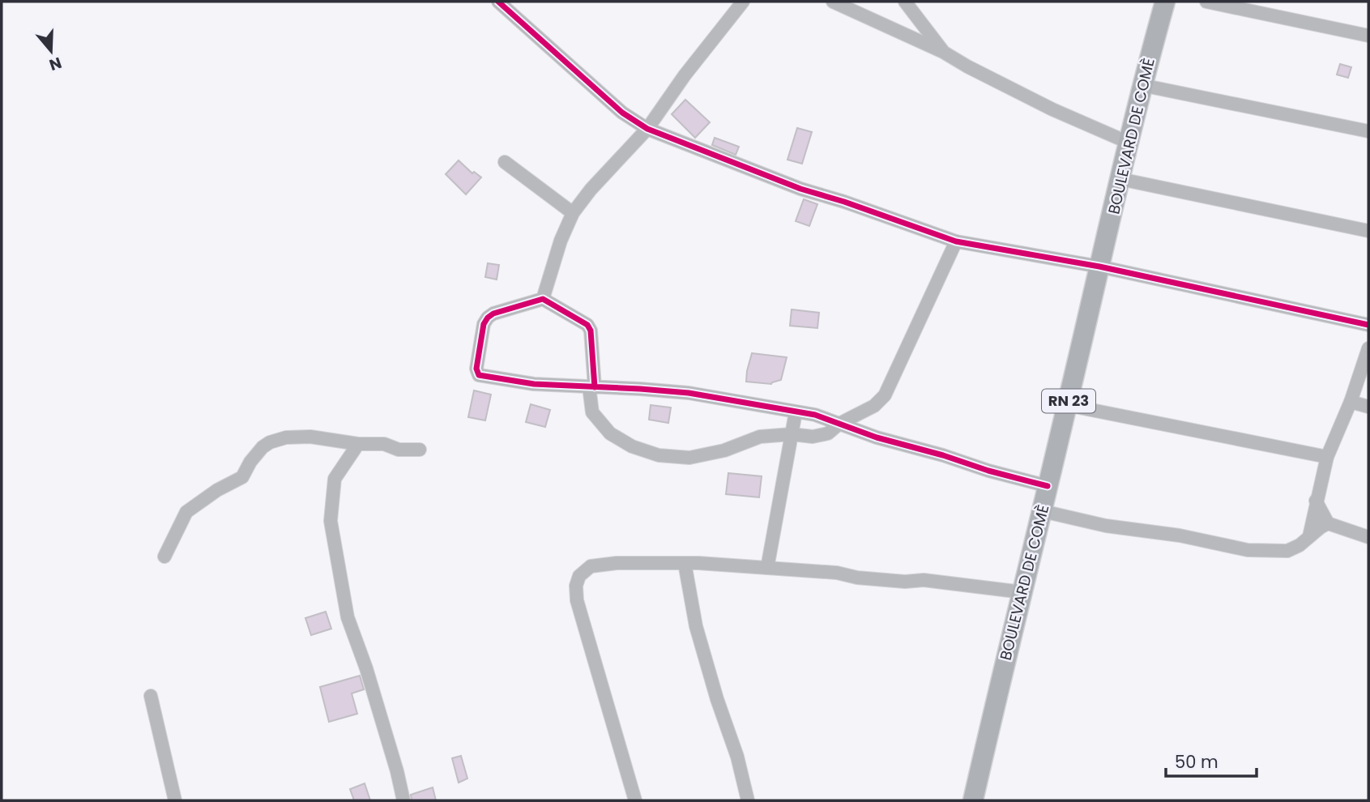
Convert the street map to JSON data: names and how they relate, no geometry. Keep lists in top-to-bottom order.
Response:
{
  "streets": {
    "main road": ["BOULEVARD DE COMÈ", "RN 23"]
  },
  "scale_bar": "50 m",
  "north": "bottom"
}
